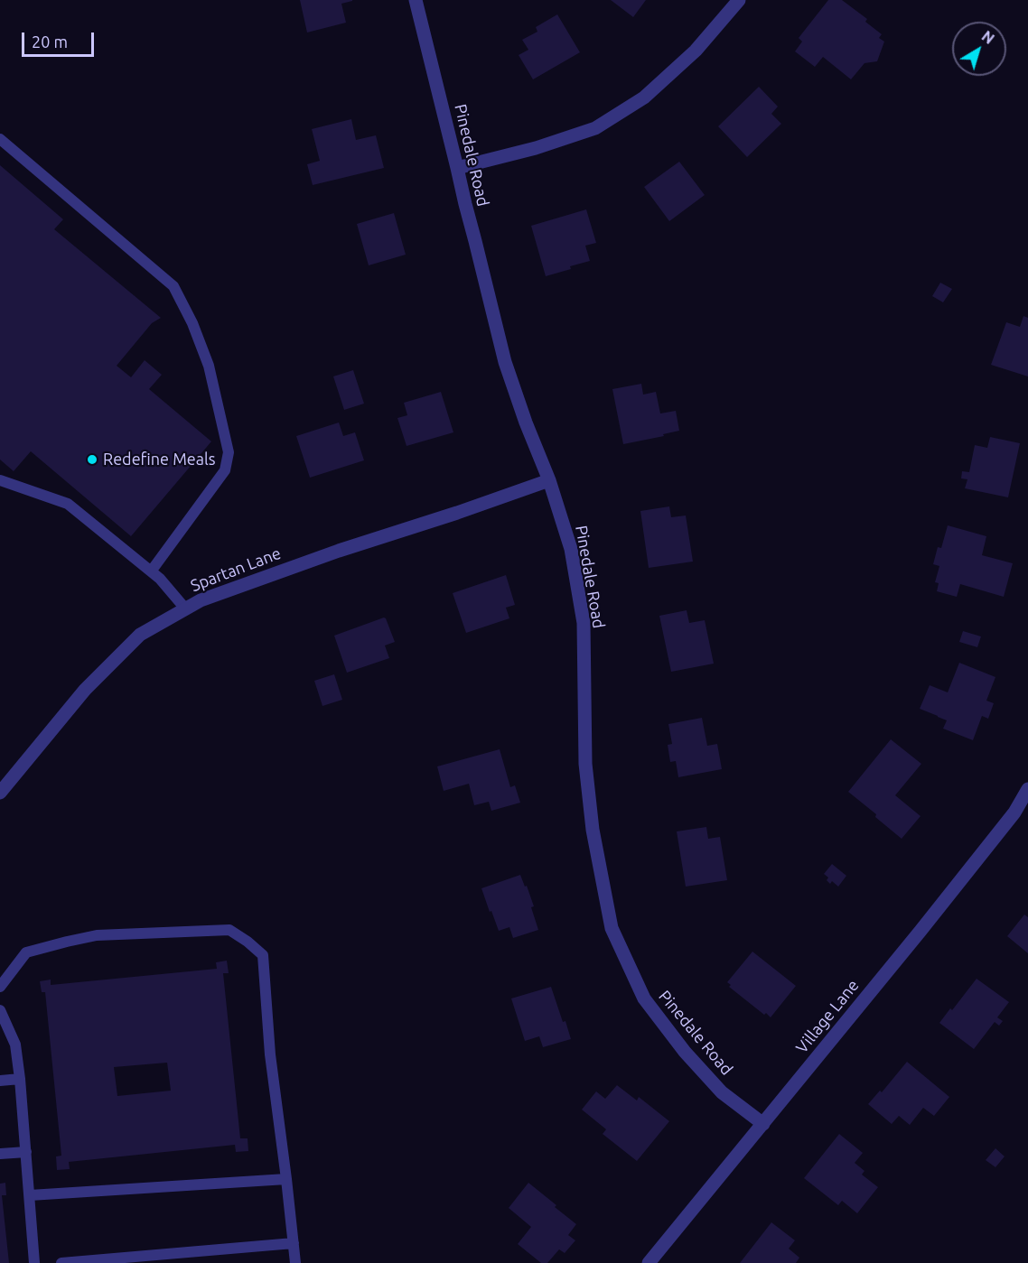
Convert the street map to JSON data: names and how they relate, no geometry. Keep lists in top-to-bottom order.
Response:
{
  "streets": {
    "street": ["Pinedale Road", "Spartan Lane", "Village Lane"]
  },
  "crossings": [
    ["Pinedale Road", "Spartan Lane"],
    ["Pinedale Road", "Village Lane"]
  ],
  "places": ["Redefine Meals"],
  "scale_bar": "20 m",
  "north": "top right"
}
